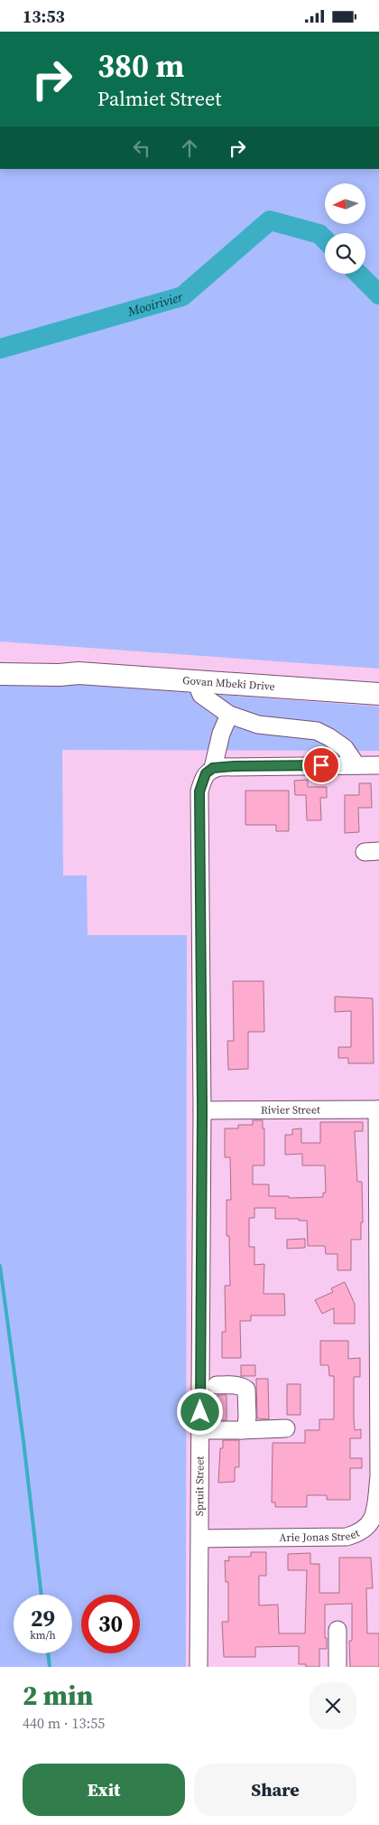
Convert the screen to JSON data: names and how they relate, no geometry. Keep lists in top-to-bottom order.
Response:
{
  "streets": {
    "main road": ["Govan Mbeki Drive"],
    "street": ["Rivier Street", "Spruit Street", "Arie Jonas Street"]
  },
  "crossings": [
    ["Rivier Street", "Spruit Street"],
    ["Rivier Street", "Arie Jonas Street"],
    ["Spruit Street", "Arie Jonas Street"]
  ],
  "water": ["Mooirivier"],
  "north": "left",
  "page": {
    "status": "13:53",
    "turn": ["380 m", "Palmiet Street"],
    "speed": "29 km/h",
    "limit": "30",
    "heading": ["2 min", "440 m · 13:55"],
    "buttons": ["Exit", "Share"]
  }
}
